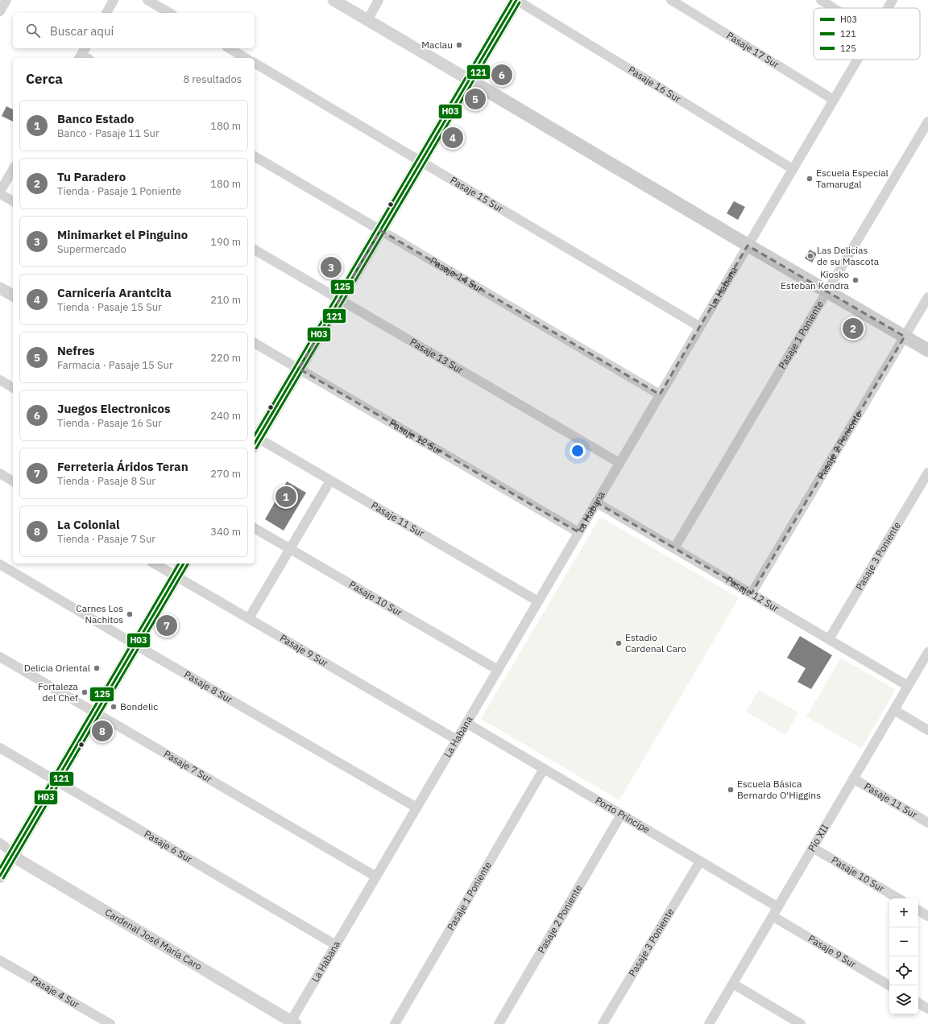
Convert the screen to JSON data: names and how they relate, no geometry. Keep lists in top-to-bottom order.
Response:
{
  "streets": {
    "street": [
      "Pasaje 17 Sur",
      "Pasaje 16 Sur",
      "Pasaje 15 Sur",
      "Pasaje 14 Sur",
      "La Habana",
      "Pasaje 1 Poniente",
      "Pasaje 13 Sur",
      "Pasaje 12 Sur",
      "Pasaje 2 Poniente",
      "Pasaje 11 Sur",
      "Pasaje 3 Poniente",
      "Pasaje 10 Sur",
      "Pasaje 9 Sur",
      "Pasaje 8 Sur",
      "Pasaje 7 Sur",
      "Porto Príncipe",
      "Pío XII",
      "Pasaje 6 Sur",
      "Cardenal José María Caro",
      "Pasaje 4 Sur"
    ]
  },
  "crossings": [
    ["Pasaje 17 Sur", "La Habana"],
    ["Pasaje 16 Sur", "La Habana"],
    ["Pasaje 15 Sur", "La Habana"],
    ["Pasaje 14 Sur", "La Habana"],
    ["La Habana", "Pasaje 13 Sur"],
    ["La Habana", "Pasaje 12 Sur"],
    ["La Habana", "Pasaje 11 Sur"],
    ["La Habana", "Pasaje 10 Sur"],
    ["La Habana", "Pasaje 9 Sur"],
    ["La Habana", "Pasaje 8 Sur"],
    ["La Habana", "Pasaje 7 Sur"],
    ["La Habana", "Porto Príncipe"],
    ["La Habana", "Pasaje 6 Sur"],
    ["La Habana", "Cardenal José María Caro"],
    ["Pasaje 1 Poniente", "Pasaje 12 Sur"],
    ["Pasaje 1 Poniente", "Porto Príncipe"],
    ["Pasaje 12 Sur", "Pasaje 2 Poniente"],
    ["Pasaje 12 Sur", "Pasaje 3 Poniente"],
    ["Pasaje 12 Sur", "Pío XII"],
    ["Pasaje 2 Poniente", "Porto Príncipe"],
    ["Pasaje 11 Sur", "Pío XII"],
    ["Pasaje 3 Poniente", "Porto Príncipe"],
    ["Pasaje 10 Sur", "Pío XII"],
    ["Pasaje 9 Sur", "Pío XII"],
    ["Porto Príncipe", "Pío XII"]
  ],
  "places": [
    "Maclau",
    "Escuela Especial Tamarugal",
    "Las Delicias de su Mascota",
    "Kiosko Esteban Kendra",
    "Carnes Los Nachitos",
    "Estadio Cardenal Caro",
    "Delicia Oriental",
    "Fortaleza del Chef",
    "Bondelic",
    "Escuela Básica Bernardo O'Higgins"
  ],
  "lines": ["transit line H03", "transit line 125", "transit line 121"],
  "legend": ["H03", "121", "125"],
  "page": {
    "search": "Buscar aquí",
    "heading": ["Cerca", "8 resultados"],
    "pins": [
      "6",
      "5",
      "4",
      "3",
      "2",
      "1",
      "7",
      "8"
    ],
    "list": [
      {
        "mark": "1",
        "name": "Banco Estado",
        "note": "Banco · Pasaje 11 Sur",
        "value": "180 m"
      },
      {
        "mark": "2",
        "name": "Tu Paradero",
        "note": "Tienda · Pasaje 1 Poniente",
        "value": "180 m"
      },
      {
        "mark": "3",
        "name": "Minimarket el Pinguino",
        "note": "Supermercado",
        "value": "190 m"
      },
      {
        "mark": "4",
        "name": "Carnicería Arantcita",
        "note": "Tienda · Pasaje 15 Sur",
        "value": "210 m"
      },
      {
        "mark": "5",
        "name": "Nefres",
        "note": "Farmacia · Pasaje 15 Sur",
        "value": "220 m"
      },
      {
        "mark": "6",
        "name": "Juegos Electronicos",
        "note": "Tienda · Pasaje 16 Sur",
        "value": "240 m"
      },
      {
        "mark": "7",
        "name": "Ferreteria Áridos Teran",
        "note": "Tienda · Pasaje 8 Sur",
        "value": "270 m"
      },
      {
        "mark": "8",
        "name": "La Colonial",
        "note": "Tienda · Pasaje 7 Sur",
        "value": "340 m"
      }
    ],
    "map_buttons": ["+", "−"]
  }
}
